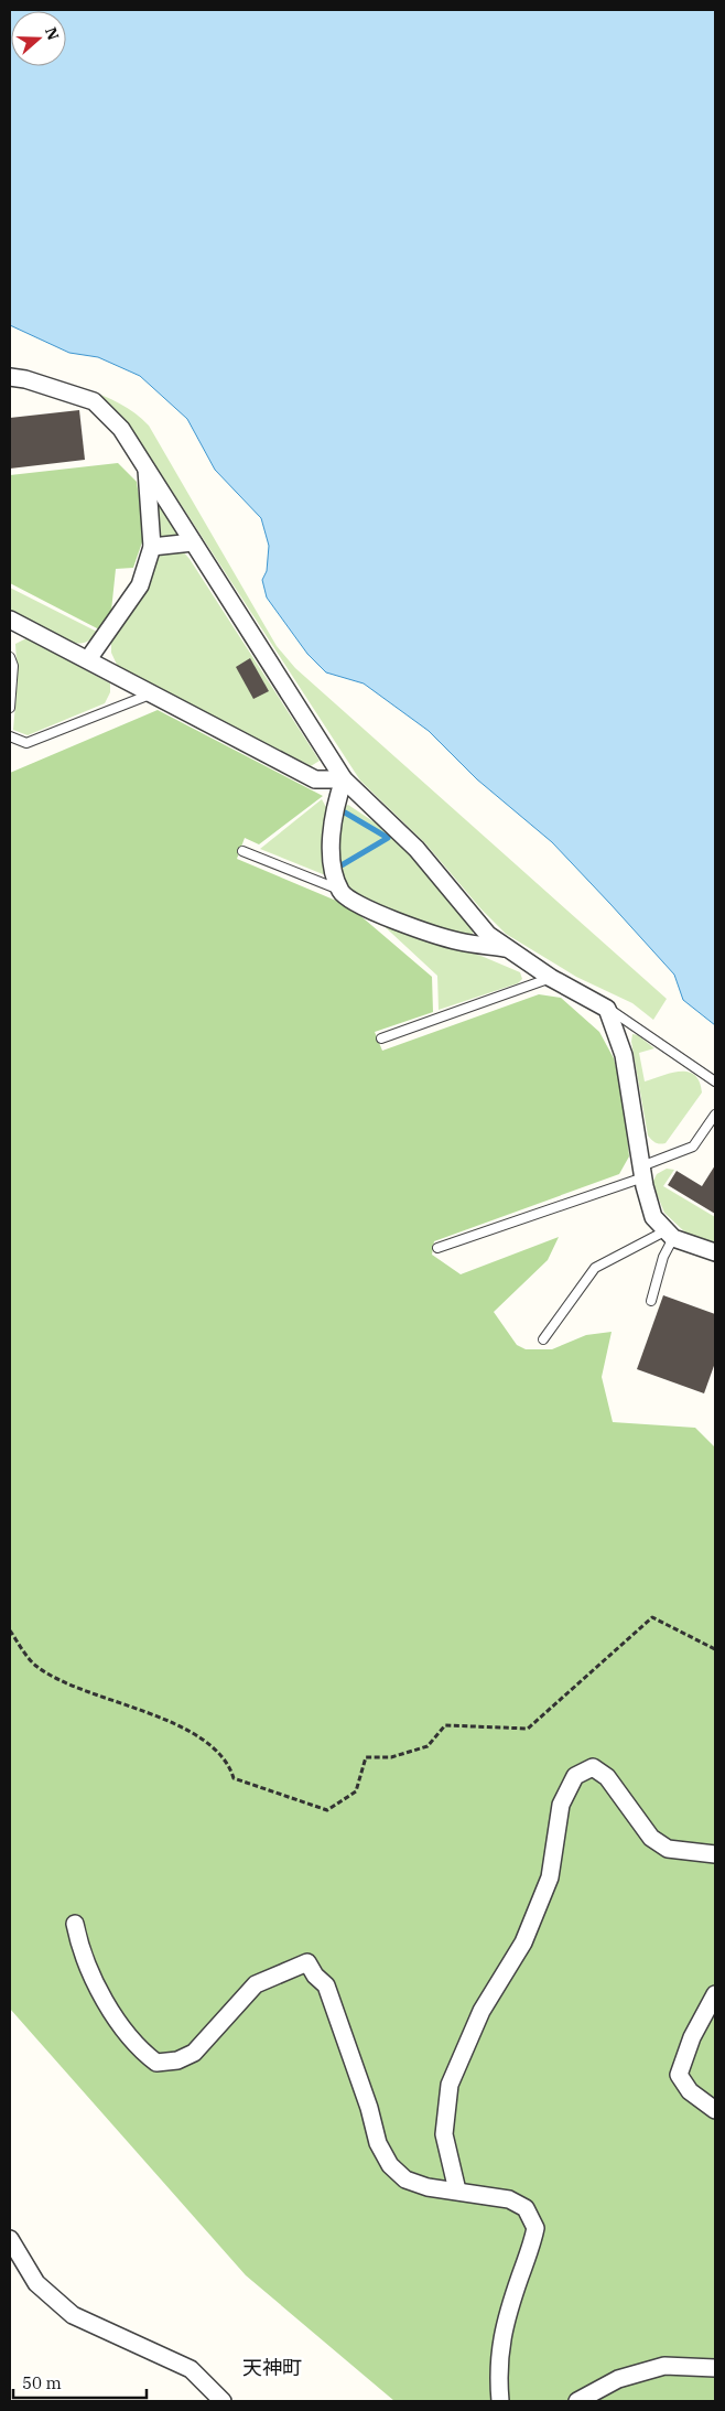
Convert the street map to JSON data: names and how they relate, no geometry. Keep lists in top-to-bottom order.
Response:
{
  "districts": ["天神町"],
  "scale_bar": "50 m",
  "north": "right"
}
